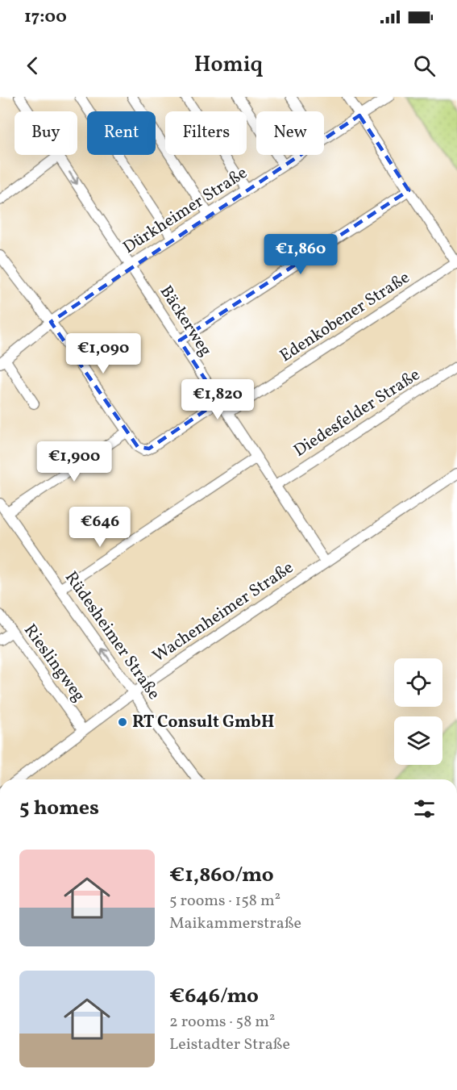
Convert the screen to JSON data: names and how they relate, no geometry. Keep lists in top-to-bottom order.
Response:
{
  "streets": {
    "street": [
      "Dürkheimer Straße",
      "Edenkobener Straße",
      "Bäckerweg",
      "Diedesfelder Straße",
      "Wachenheimer Straße",
      "Rüdesheimer Straße",
      "Rieslingweg"
    ]
  },
  "crossings": [
    ["Dürkheimer Straße", "Bäckerweg"],
    ["Edenkobener Straße", "Bäckerweg"],
    ["Bäckerweg", "Diedesfelder Straße"],
    ["Bäckerweg", "Wachenheimer Straße"],
    ["Wachenheimer Straße", "Rüdesheimer Straße"],
    ["Wachenheimer Straße", "Rieslingweg"]
  ],
  "one_way": ["Rüdesheimer Straße"],
  "places": ["RT Consult GmbH"],
  "page": {
    "status": "17:00",
    "header": "Homiq",
    "chip": [
      "Buy",
      "Rent",
      "Filters",
      "New"
    ],
    "price": [
      "€1,860",
      "€1,090",
      "€1,820",
      "€1,900",
      "€646"
    ],
    "heading": "5 homes",
    "list": [
      {
        "name": "€1,860/mo",
        "note": "5 rooms · 158 m² · Maikammerstraße"
      },
      {
        "name": "€646/mo",
        "note": "2 rooms · 58 m² · Leistadter Straße"
      }
    ]
  }
}
